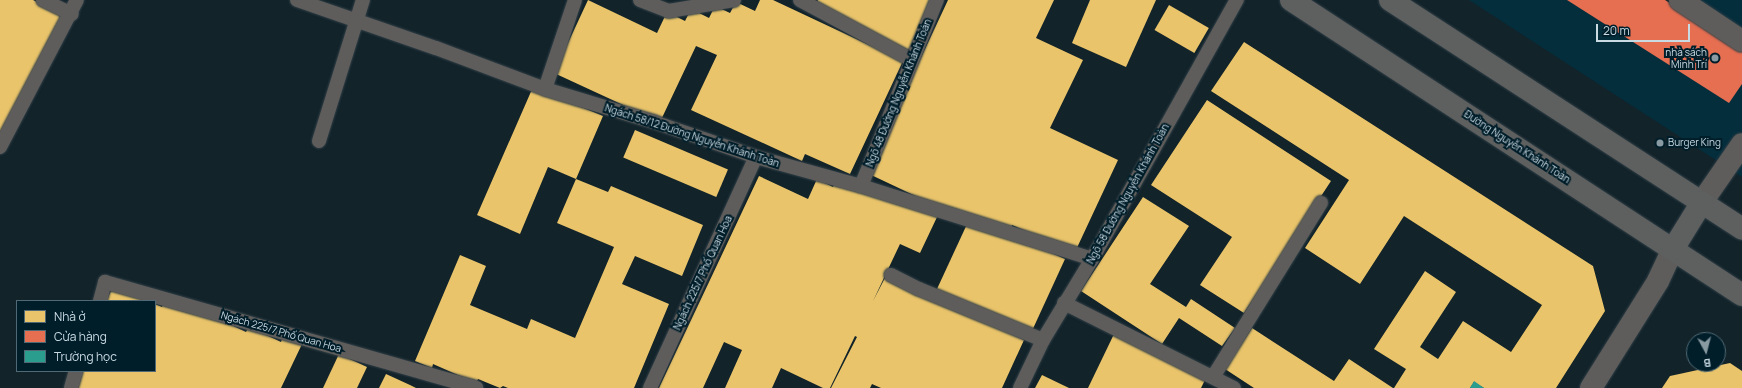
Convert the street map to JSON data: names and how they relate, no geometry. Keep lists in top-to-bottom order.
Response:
{
  "streets": {
    "main road": ["Đường Nguyễn Khánh Toàn"],
    "lane": [
      "Ngõ 48 Đường Nguyễn Khánh Toàn",
      "Ngách 58/12 Đường Nguyễn Khánh Toàn",
      "Ngõ 58 Đường Nguyễn Khánh Toàn",
      "Ngách 225/7 Phố Quan Hoa"
    ]
  },
  "crossings": [
    ["Ngõ 48 Đường Nguyễn Khánh Toàn", "Ngách 58/12 Đường Nguyễn Khánh Toàn"],
    ["Ngách 58/12 Đường Nguyễn Khánh Toàn", "Ngõ 58 Đường Nguyễn Khánh Toàn"],
    ["Ngách 58/12 Đường Nguyễn Khánh Toàn", "Ngách 225/7 Phố Quan Hoa"]
  ],
  "places": ["nhà sách Minh Trí", "Burger King"],
  "legend": ["Nhà ở", "Cửa hàng", "Trường học"],
  "scale_bar": "20 m",
  "north": "bottom"
}
